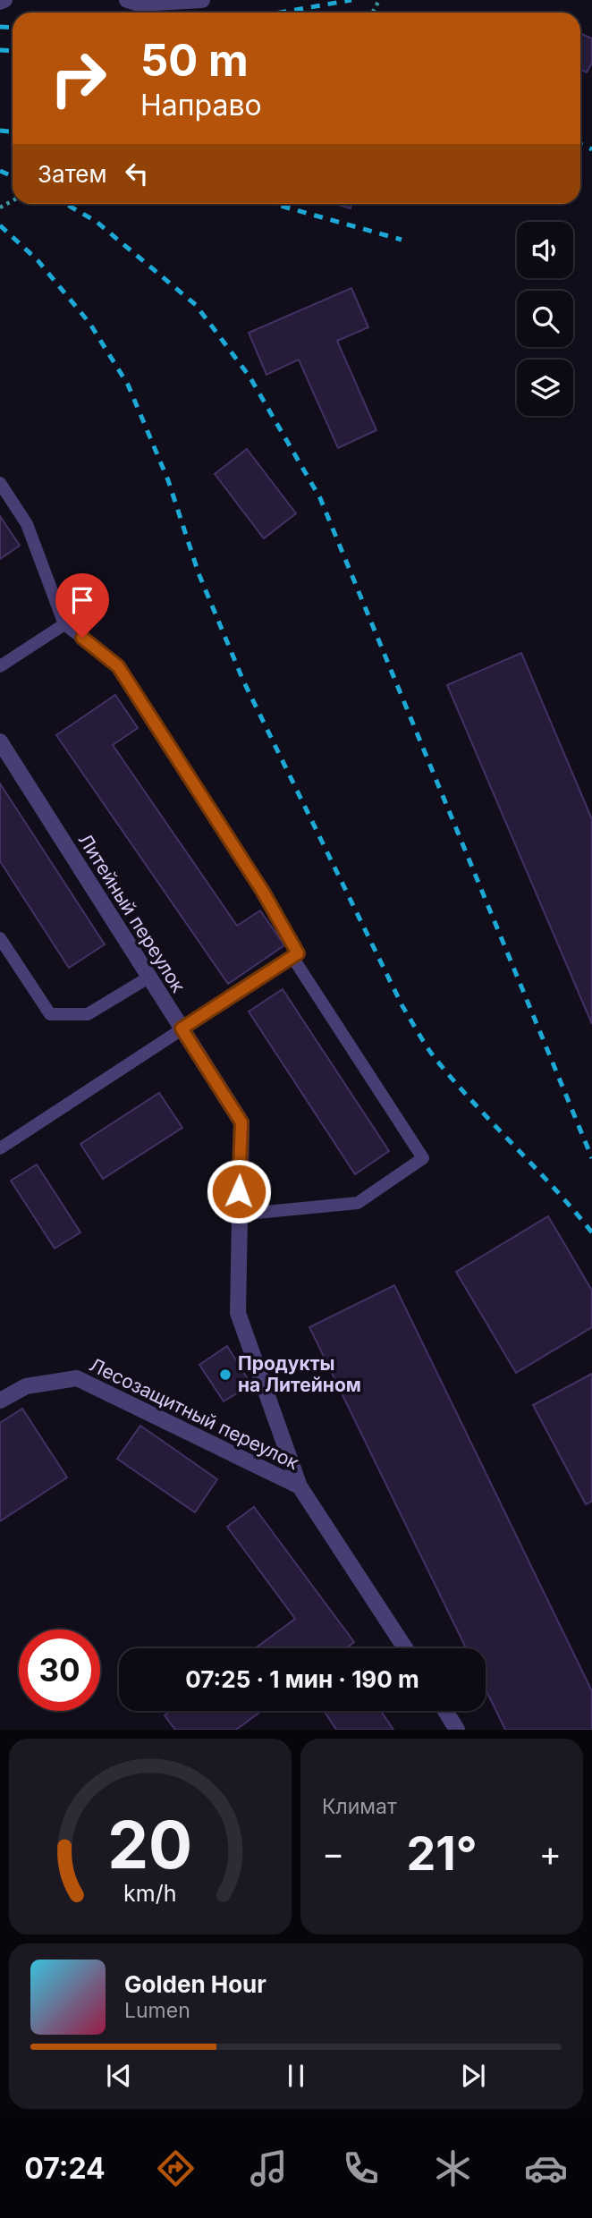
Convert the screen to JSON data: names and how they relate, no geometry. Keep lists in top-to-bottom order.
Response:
{
  "streets": {
    "street": ["Литейный переулок", "Лесозащитный переулок"]
  },
  "crossings": [
    ["Литейный переулок", "Лесозащитный переулок"]
  ],
  "places": ["Продукты на Литейном"],
  "page": {
    "turn": ["50 m", "Направо"],
    "then": "Затем",
    "limit": "30",
    "trip": "07:25 · 1 мин · 190 m",
    "tile": "Климат",
    "heat": ["−", "21°", "+"],
    "song": ["Golden Hour", "Lumen"],
    "tabs": "07:24",
    "gauge": ["20", "km/h"]
  }
}
